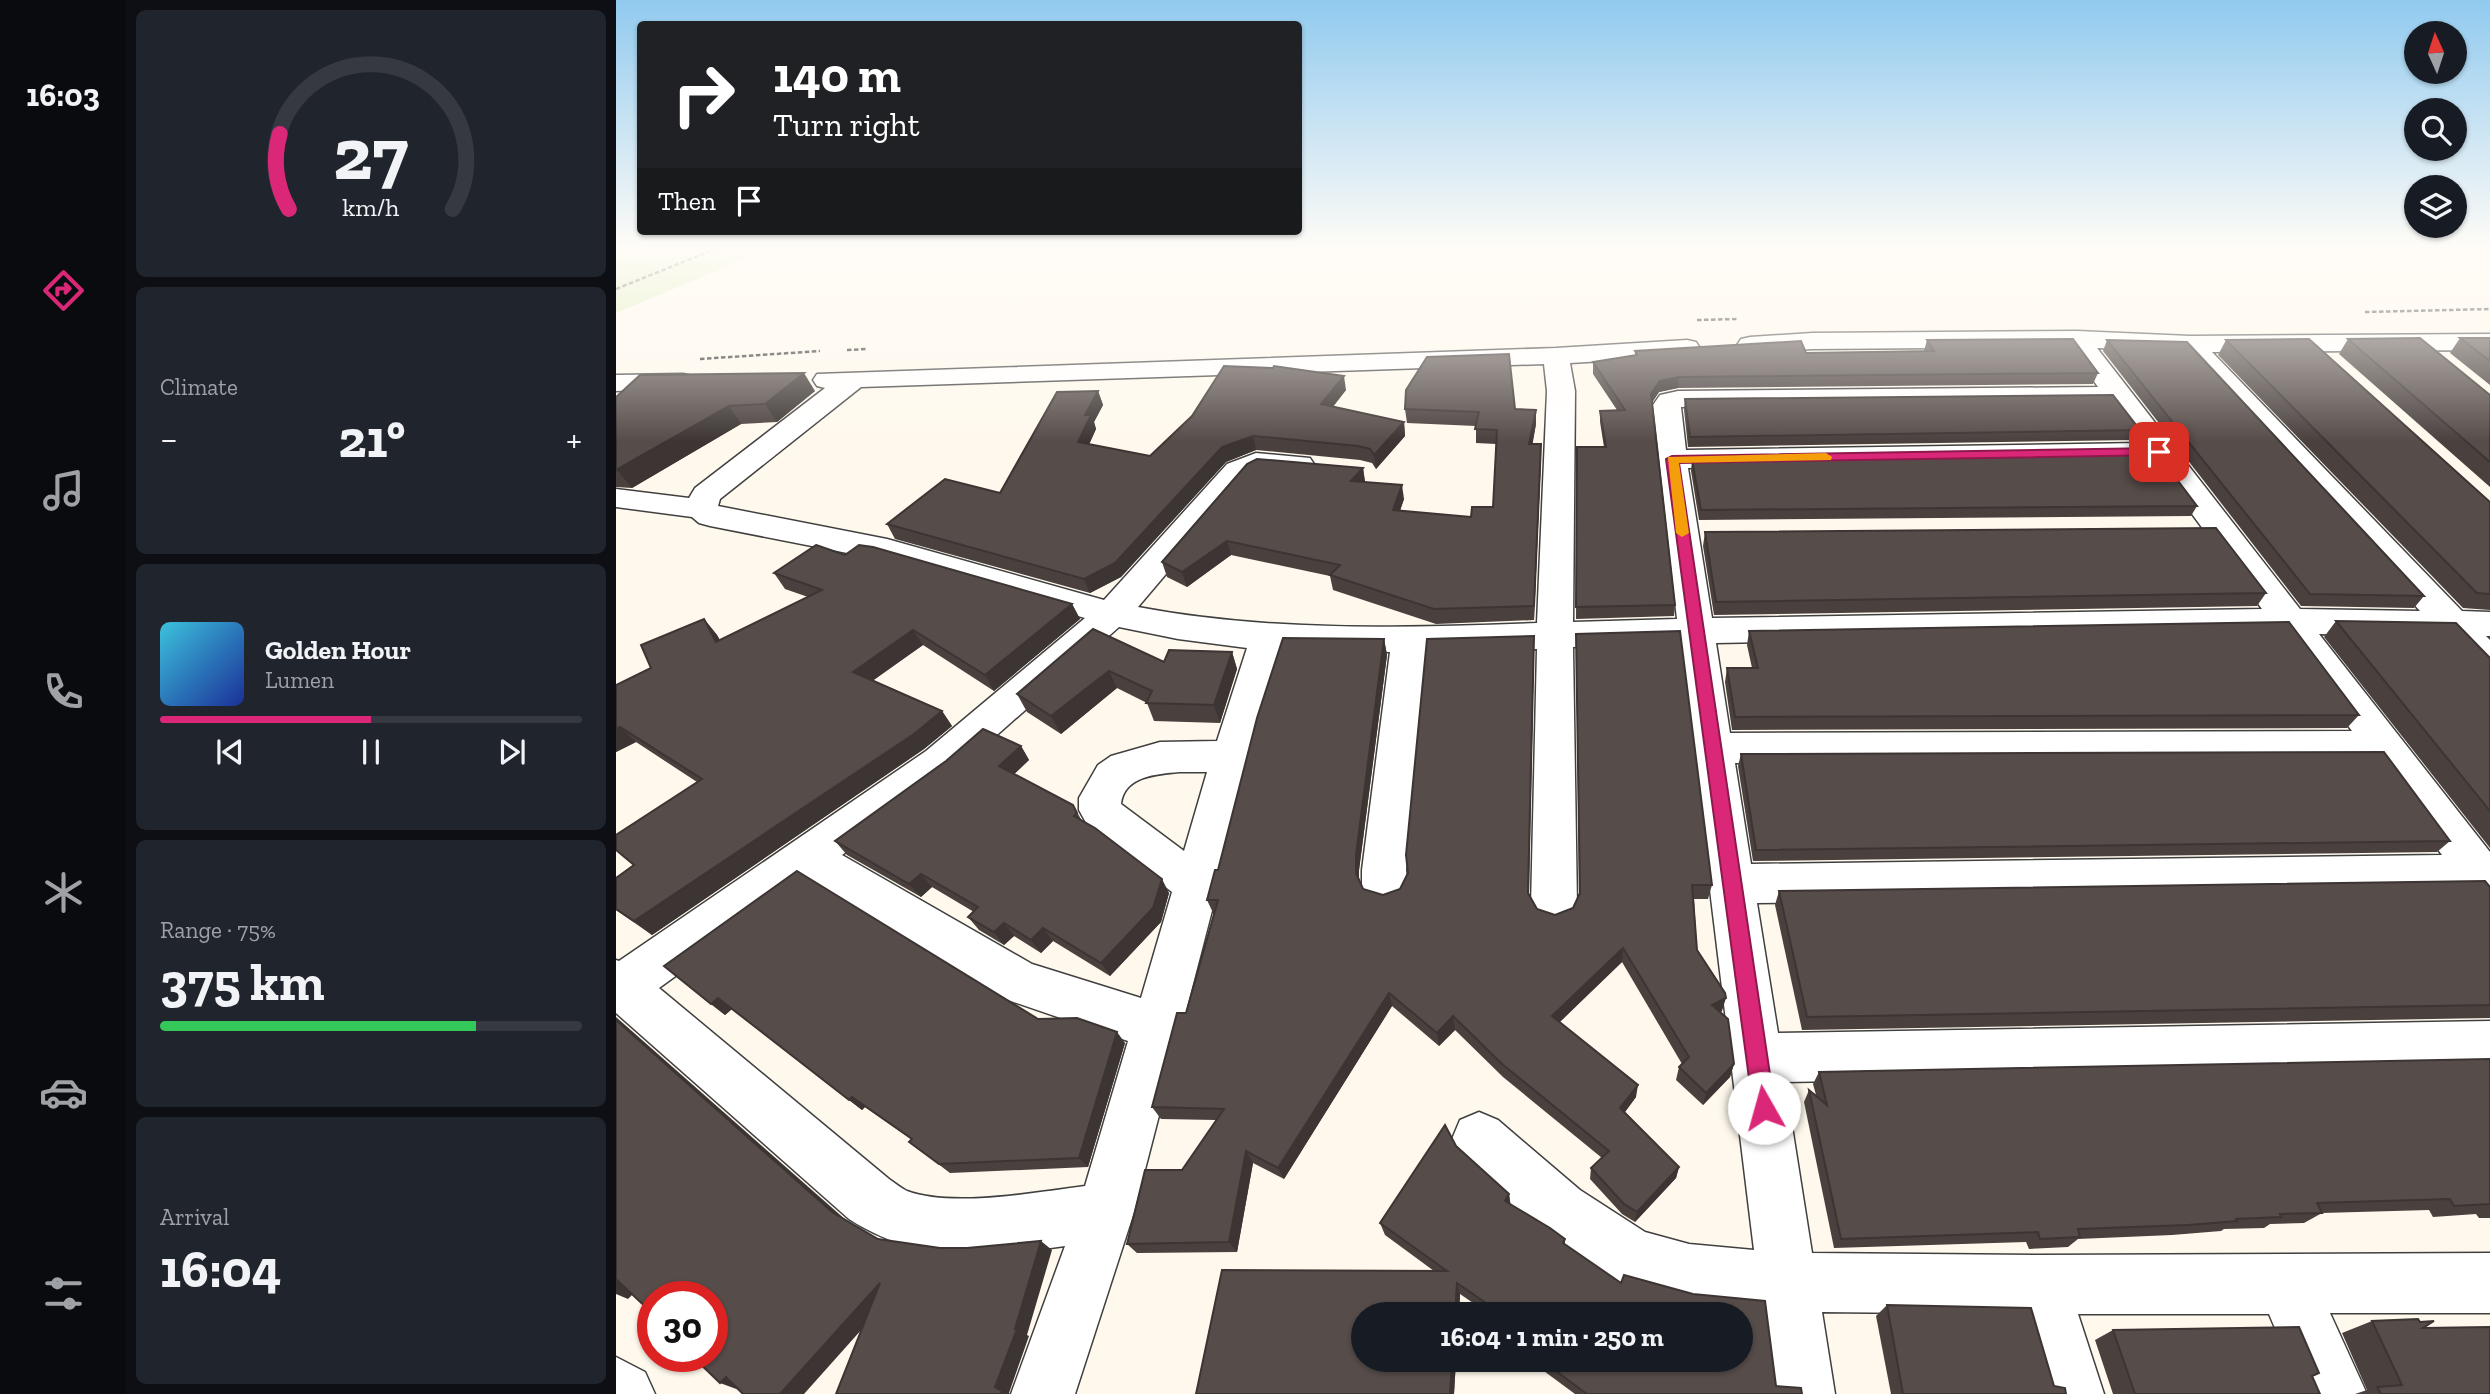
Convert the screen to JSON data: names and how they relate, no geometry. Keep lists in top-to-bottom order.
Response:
{
  "north": "top",
  "page": {
    "tabs": "16:03",
    "turn": ["140 m", "Turn right"],
    "then": "Then",
    "tile": [
      "Climate",
      ["Range · 75%", "375 km"],
      ["Arrival", "16:04"]
    ],
    "heat": ["−", "21°", "+"],
    "song": ["Golden Hour", "Lumen"],
    "limit": "30",
    "trip": "16:04 · 1 min · 250 m",
    "gauge": ["27", "km/h"]
  }
}
